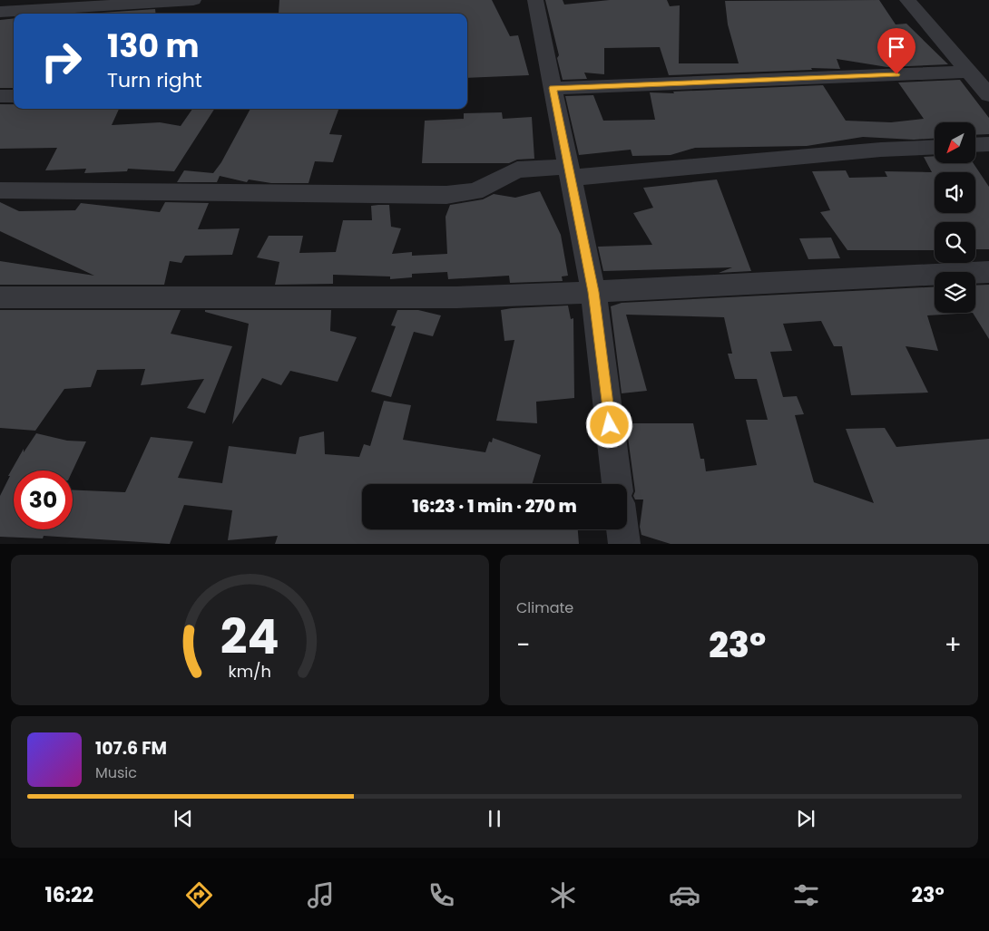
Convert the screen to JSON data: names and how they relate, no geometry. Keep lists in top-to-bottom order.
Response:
{
  "north": "bottom left",
  "page": {
    "turn": ["130 m", "Turn right"],
    "limit": "30",
    "trip": "16:23 · 1 min · 270 m",
    "tile": "Climate",
    "heat": ["−", "23°", "+"],
    "song": ["107.6 FM", "Music"],
    "tabs": ["16:22", "23°"],
    "gauge": ["24", "km/h"]
  }
}
